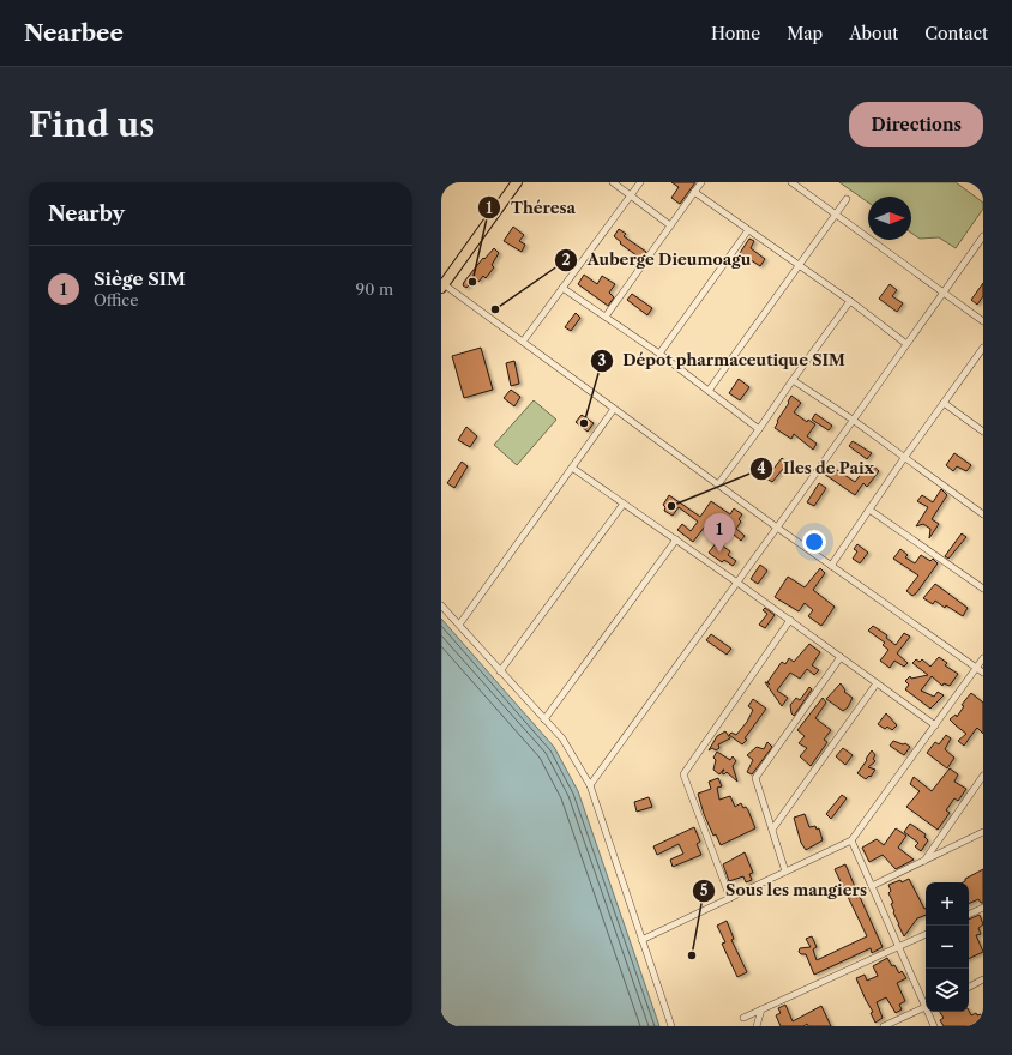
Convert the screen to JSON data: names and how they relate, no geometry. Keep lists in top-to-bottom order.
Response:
{
  "places": [
    "Théresa",
    "Auberge Dieumoagu",
    "Dépot pharmaceutique SIM",
    "Iles de Paix",
    "Sous les mangiers"
  ],
  "north": "right",
  "page": {
    "header": "Nearbee",
    "nav": [
      "Home",
      "Map",
      "About",
      "Contact"
    ],
    "buttons": "Directions",
    "title": "Find us",
    "heading": "Nearby",
    "list": [
      {
        "mark": "1",
        "name": "Siège SIM",
        "note": "Office",
        "value": "90 m"
      }
    ],
    "pins": "1",
    "map_buttons": ["+", "−"]
  }
}
